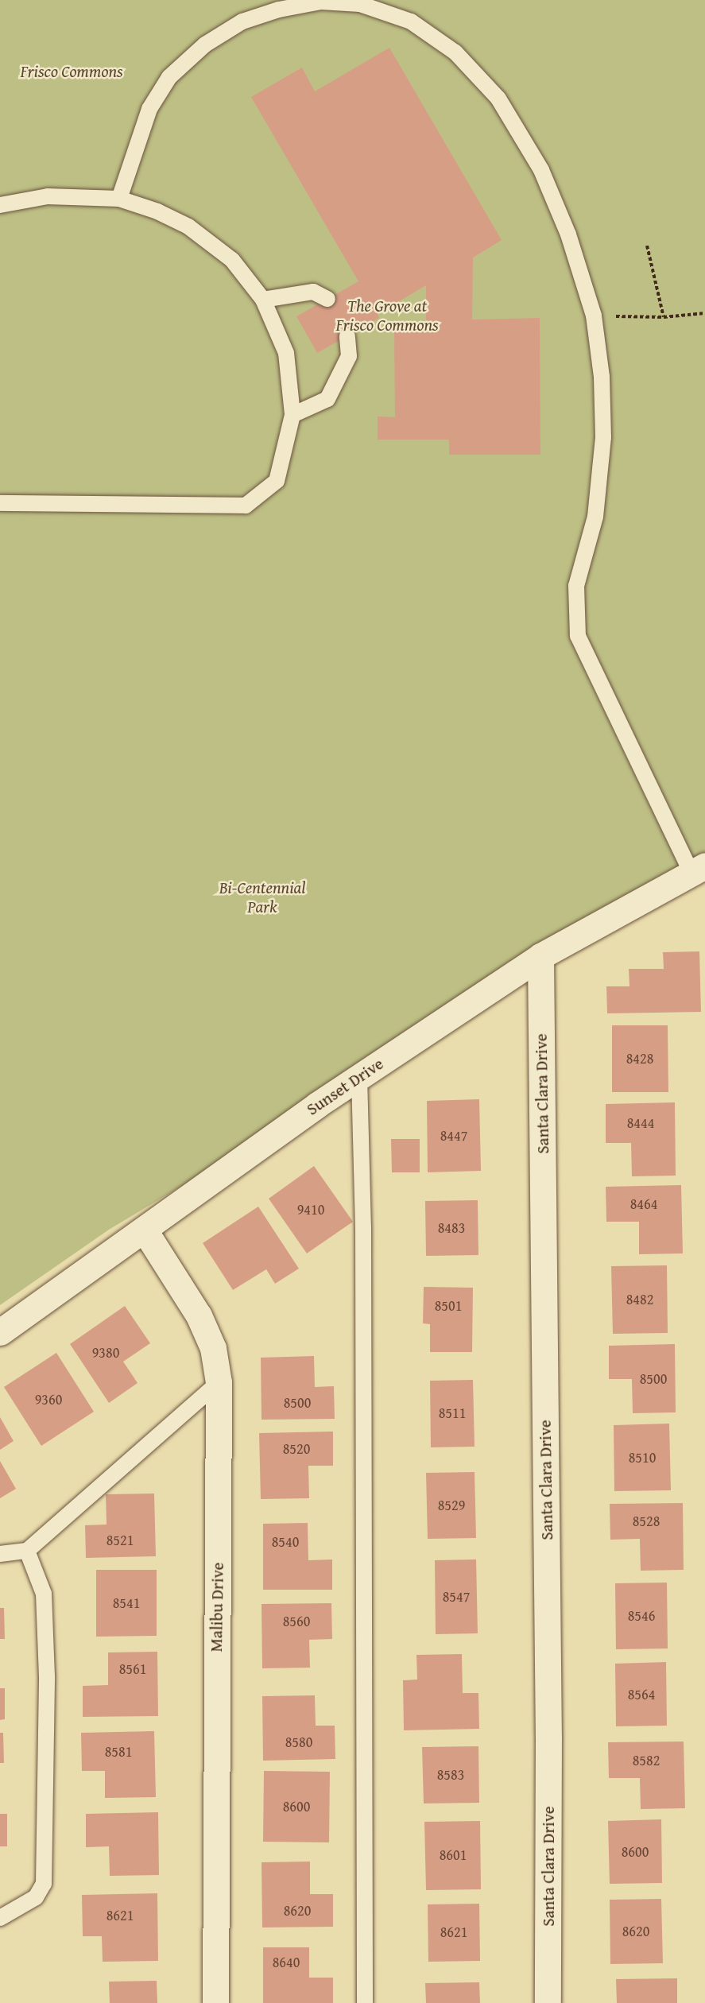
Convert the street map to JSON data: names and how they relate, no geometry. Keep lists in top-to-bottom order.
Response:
{
  "streets": {
    "street": ["Sunset Drive", "Santa Clara Drive", "Malibu Drive"]
  },
  "crossings": [
    ["Sunset Drive", "Santa Clara Drive"],
    ["Sunset Drive", "Malibu Drive"]
  ],
  "parks": ["Frisco Commons", "The Grove at Frisco Commons", "Bi-Centennial Park"],
  "house_numbers": [
    "8428",
    "8444",
    "8447",
    "8464",
    "9410",
    "8483",
    "8482",
    "8501",
    "9380",
    "8500",
    "9360",
    "8500",
    "8511",
    "8520",
    "8510",
    "8529",
    "8528",
    "8521",
    "8540",
    "8547",
    "8541",
    "8546",
    "8560",
    "8561",
    "8564",
    "8580",
    "8581",
    "8582",
    "8583",
    "8600",
    "8600",
    "8601",
    "8620",
    "8621",
    "8620",
    "8621",
    "8640"
  ]
}
